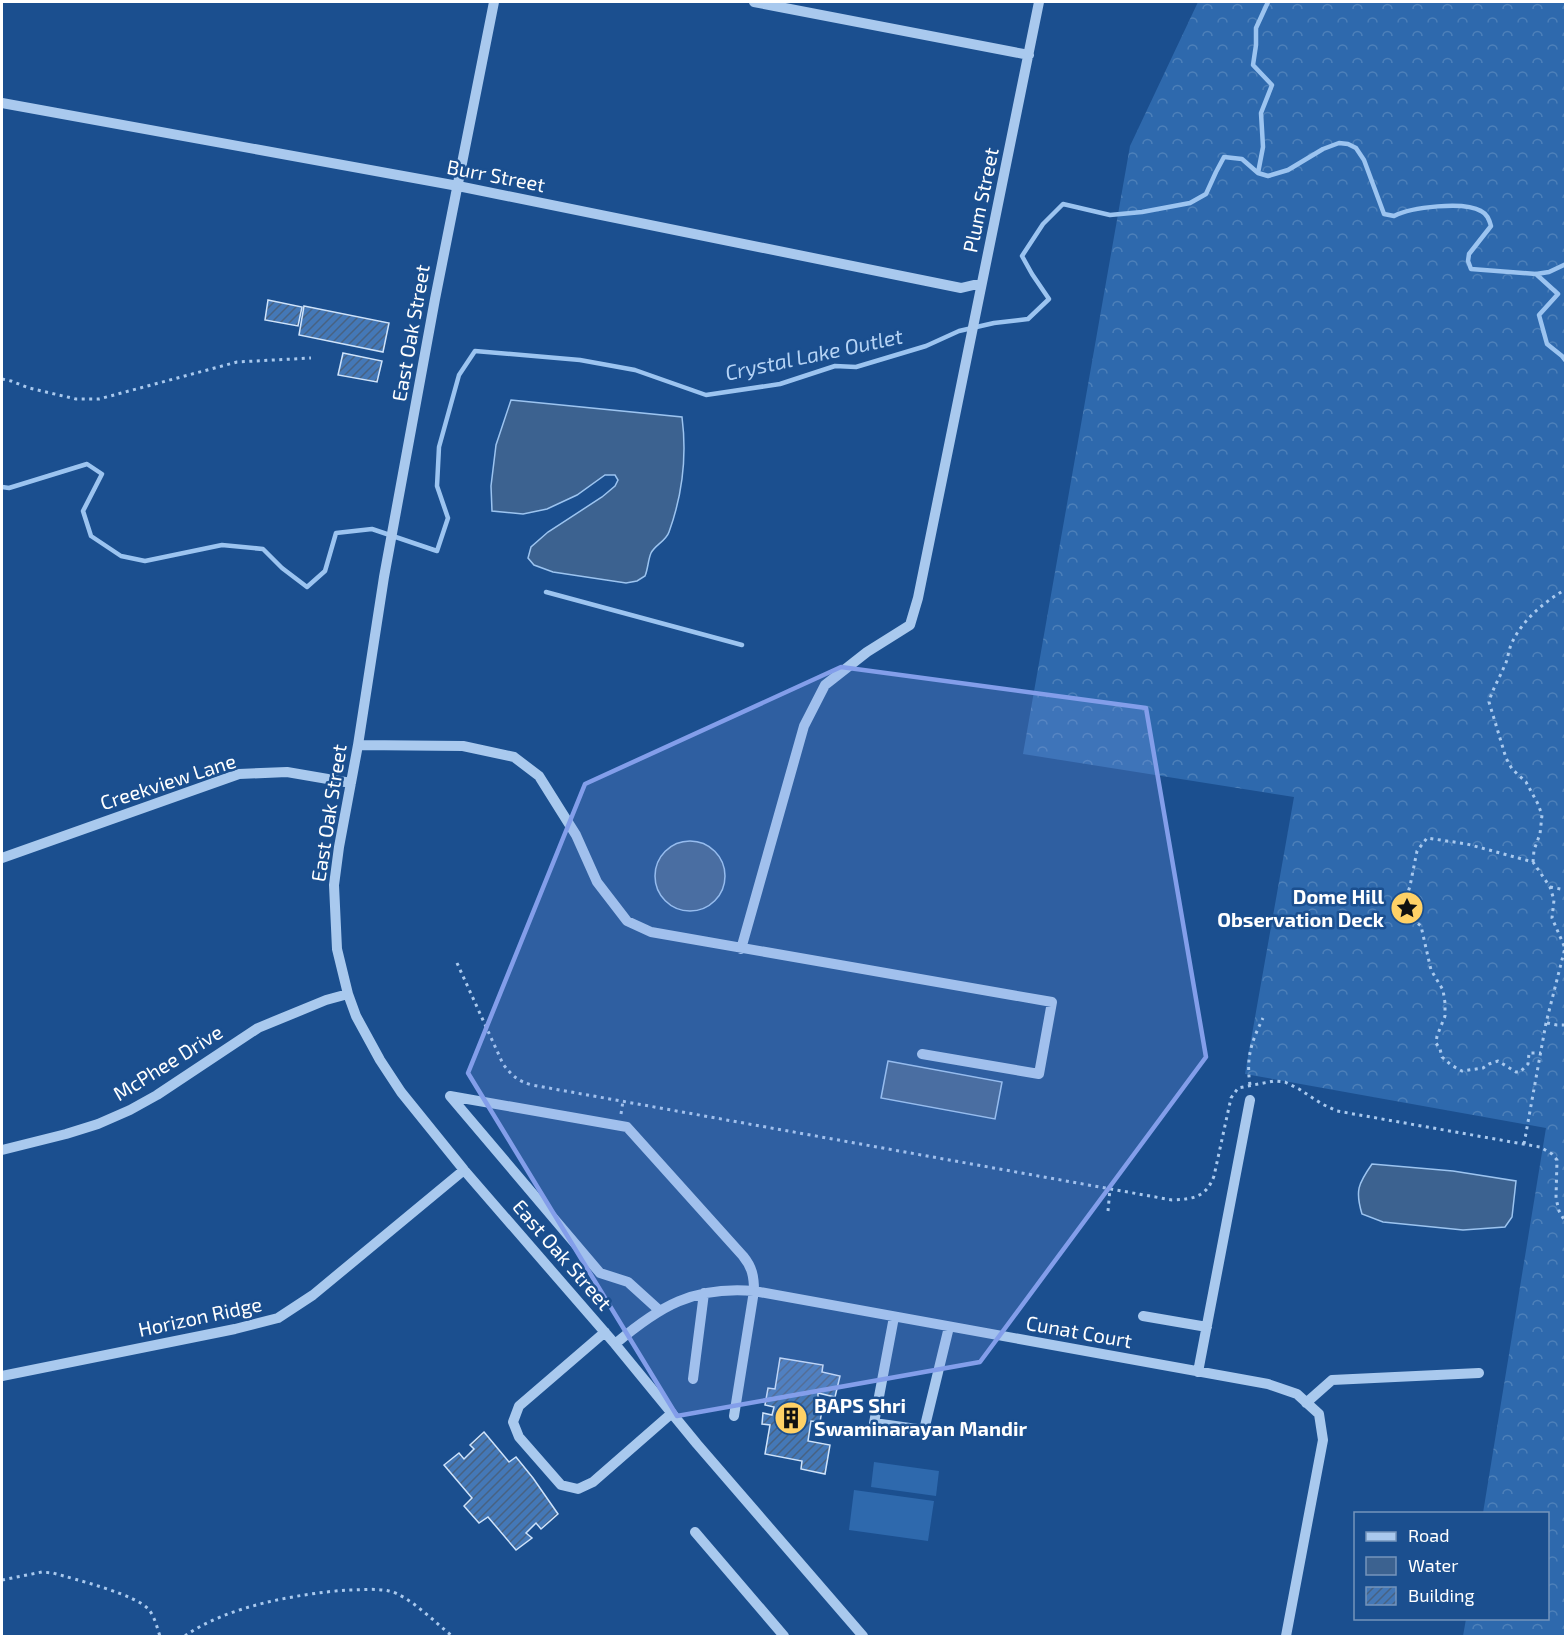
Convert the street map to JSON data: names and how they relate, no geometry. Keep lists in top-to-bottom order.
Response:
{
  "streets": {
    "street": [
      "Burr Street",
      "Plum Street",
      "East Oak Street",
      "Creekview Lane",
      "McPhee Drive",
      "Horizon Ridge",
      "Cunat Court"
    ]
  },
  "crossings": [
    ["Burr Street", "Plum Street"],
    ["Burr Street", "East Oak Street"],
    ["East Oak Street", "Creekview Lane"],
    ["East Oak Street", "McPhee Drive"],
    ["East Oak Street", "Horizon Ridge"],
    ["East Oak Street", "Cunat Court"]
  ],
  "water": ["Crystal Lake Outlet"],
  "places": {
    "place": ["Dome Hill Observation Deck"],
    "building": ["BAPS Shri Swaminarayan Mandir"]
  },
  "legend": ["Road", "Water", "Building"]
}
